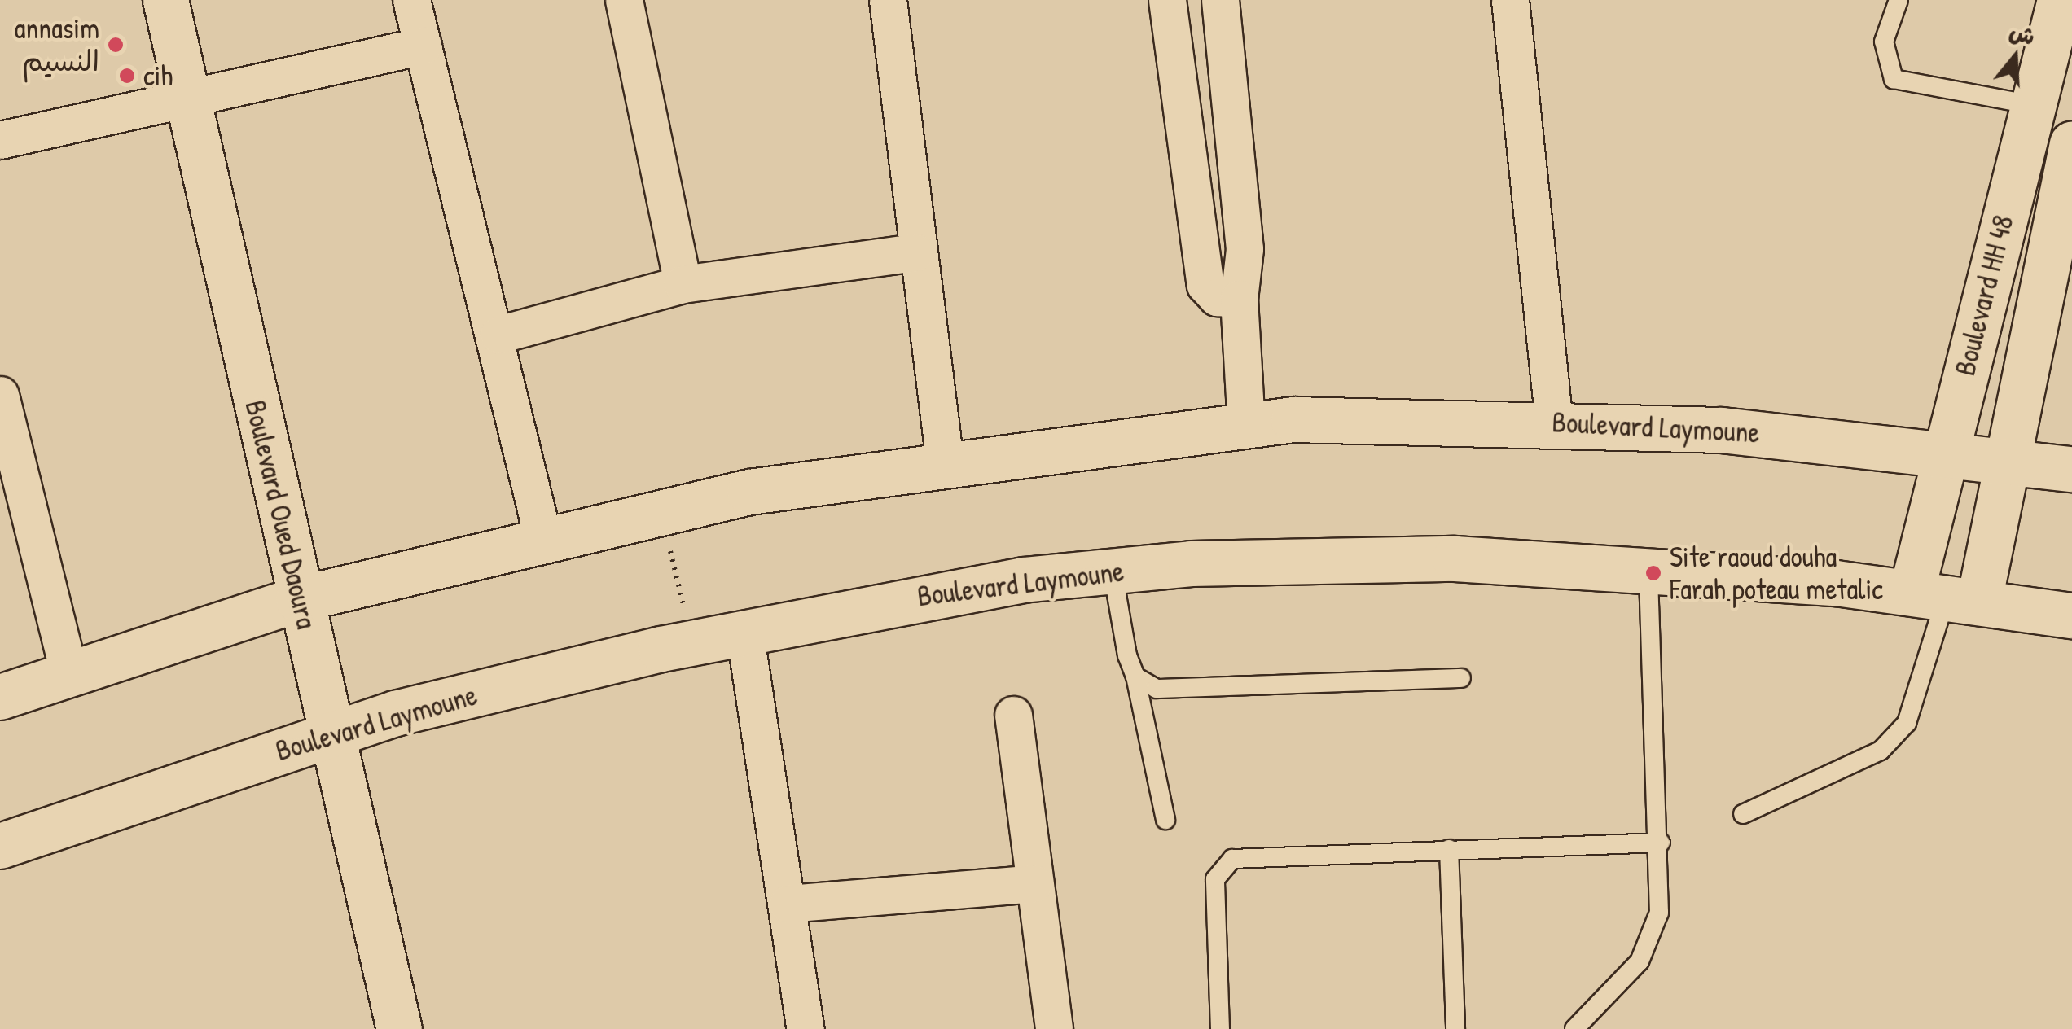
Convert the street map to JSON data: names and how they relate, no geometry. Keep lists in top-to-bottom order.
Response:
{
  "streets": {
    "main road": ["Boulevard HH 48", "Boulevard Laymoune", "Boulevard Oued Daoura"]
  },
  "crossings": [
    ["Boulevard HH 48", "Boulevard Laymoune"],
    ["Boulevard Laymoune", "Boulevard Oued Daoura"]
  ],
  "places": ["annasim النسيم", "cih", "Site raoud douha Farah poteau metalic"],
  "north": "top"
}
